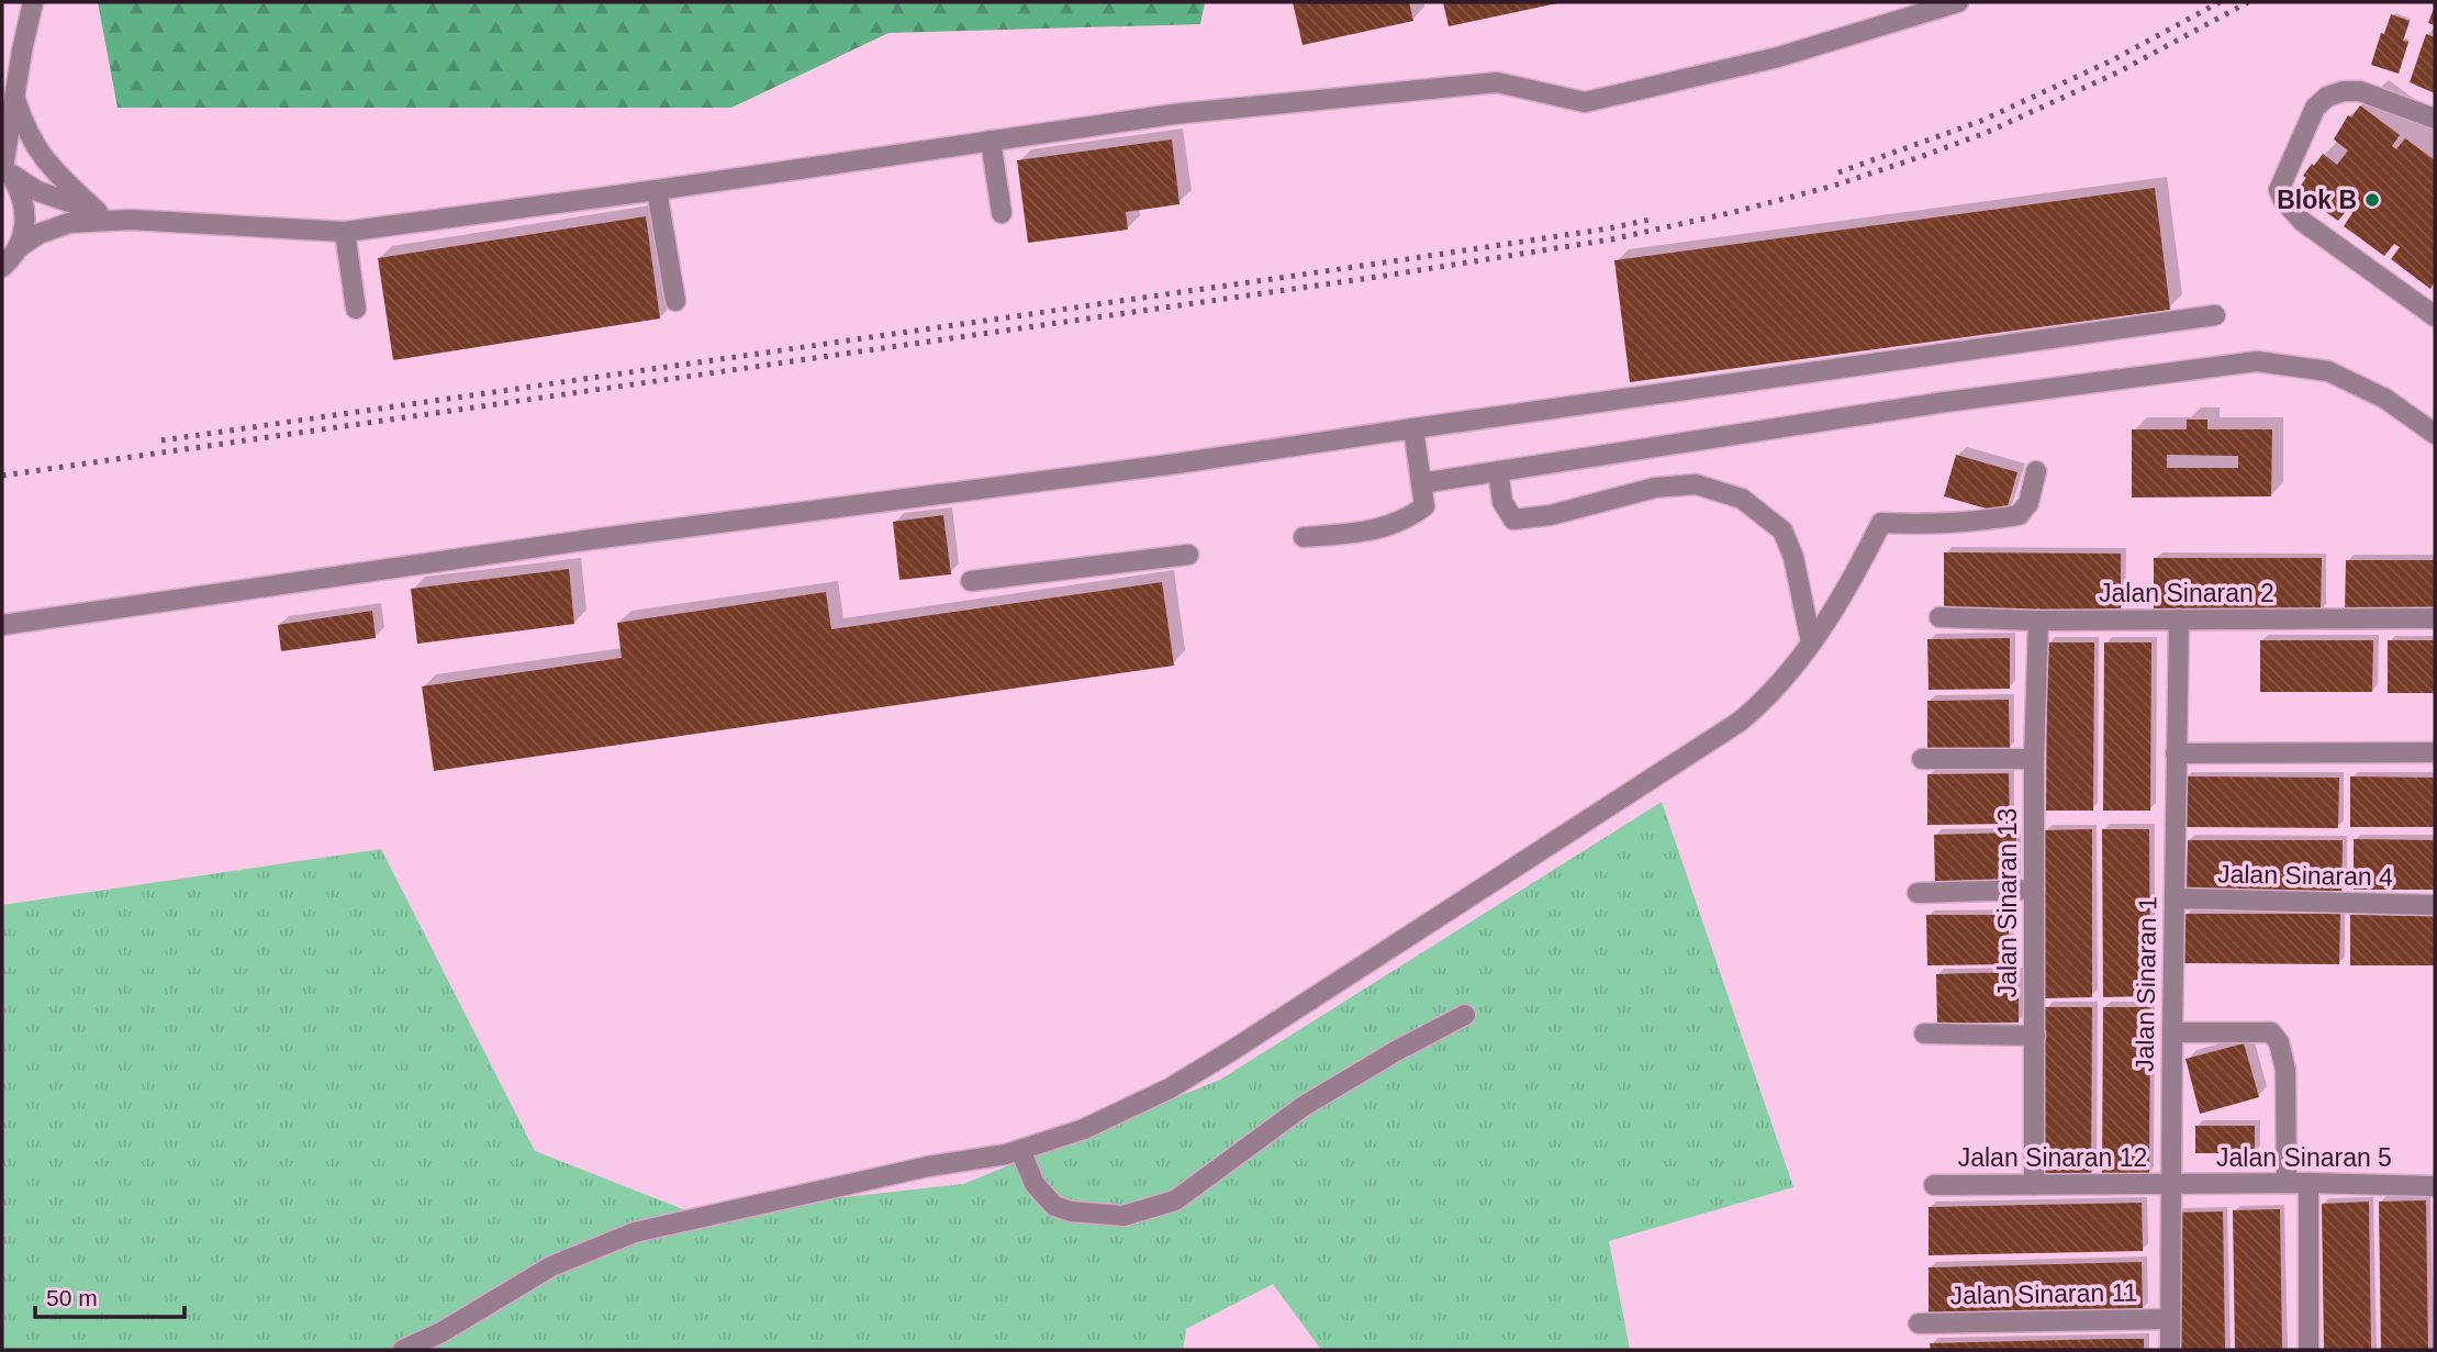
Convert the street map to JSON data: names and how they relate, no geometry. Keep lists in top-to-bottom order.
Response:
{
  "streets": {
    "street": [
      "Jalan Sinaran 2",
      "Jalan Sinaran 4",
      "Jalan Sinaran 13",
      "Jalan Sinaran 1",
      "Jalan Sinaran 12",
      "Jalan Sinaran 5",
      "Jalan Sinaran 11"
    ]
  },
  "crossings": [
    ["Jalan Sinaran 2", "Jalan Sinaran 13"],
    ["Jalan Sinaran 2", "Jalan Sinaran 1"],
    ["Jalan Sinaran 4", "Jalan Sinaran 1"],
    ["Jalan Sinaran 13", "Jalan Sinaran 12"],
    ["Jalan Sinaran 1", "Jalan Sinaran 12"],
    ["Jalan Sinaran 1", "Jalan Sinaran 5"],
    ["Jalan Sinaran 1", "Jalan Sinaran 11"],
    ["Jalan Sinaran 12", "Jalan Sinaran 5"]
  ],
  "places": ["Blok B"],
  "scale_bar": "50 m"
}
